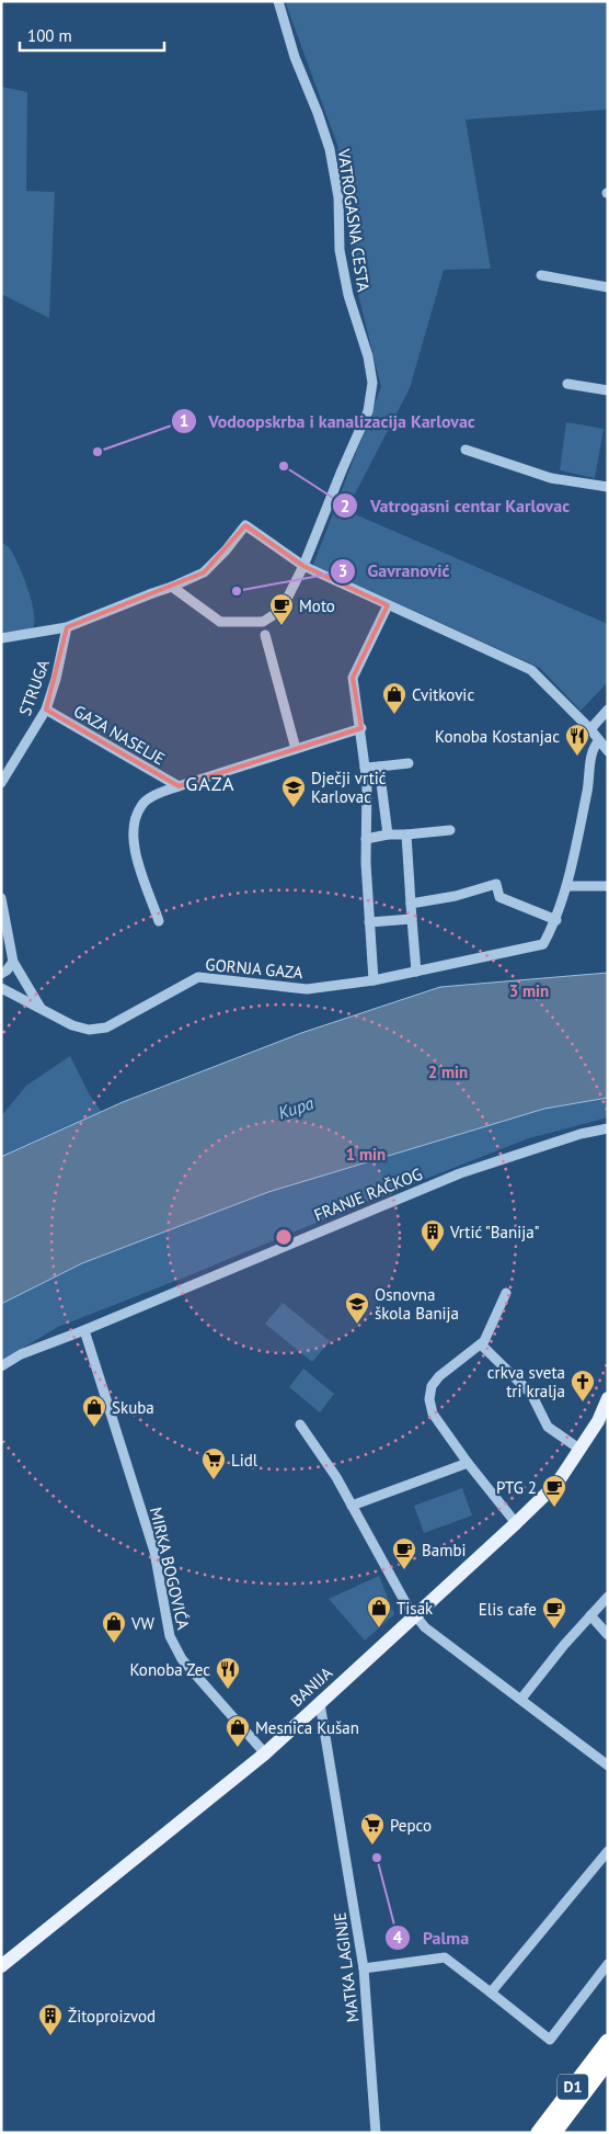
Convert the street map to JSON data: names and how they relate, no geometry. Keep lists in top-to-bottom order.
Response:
{
  "streets": {
    "highway": ["D1"],
    "main road": ["BANIJA"],
    "street": [
      "VATROGASNA CESTA",
      "STRUGA",
      "GAZA NASELJE",
      "GORNJA GAZA",
      "FRANJE RAČKOG",
      "MIRKA BOGOVIĆA",
      "MATKA LAGINJE"
    ]
  },
  "crossings": [
    ["STRUGA", "GAZA NASELJE"],
    ["FRANJE RAČKOG", "MIRKA BOGOVIĆA"],
    ["MIRKA BOGOVIĆA", "BANIJA"],
    ["BANIJA", "MATKA LAGINJE"]
  ],
  "districts": ["GAZA"],
  "water": ["Kupa"],
  "places": {
    "other": [
      "Vodoopskrba i kanalizacija Karlovac",
      "Vatrogasni centar Karlovac",
      "Gavranović",
      "Palma"
    ],
    "cafe": [
      "Moto",
      "PTG 2",
      "Bambi",
      "Elis cafe"
    ],
    "shop": [
      "Cvitkovic",
      "Skuba",
      "Tisak",
      "VW",
      "Mesnica Kušan"
    ],
    "restaurant": ["Konoba Kostanjac", "Konoba Zec"],
    "school or university": ["Dječji vrtić Karlovac", "Osnovna škola Banija"],
    "building": ["Vrtić \"Banija\"", "Žitoproizvod"],
    "church": ["crkva sveta tri kralja"],
    "supermarket": ["Lidl", "Pepco"]
  },
  "scale_bar": "100 m",
  "rings": ["3 min", "2 min", "1 min"]
}
